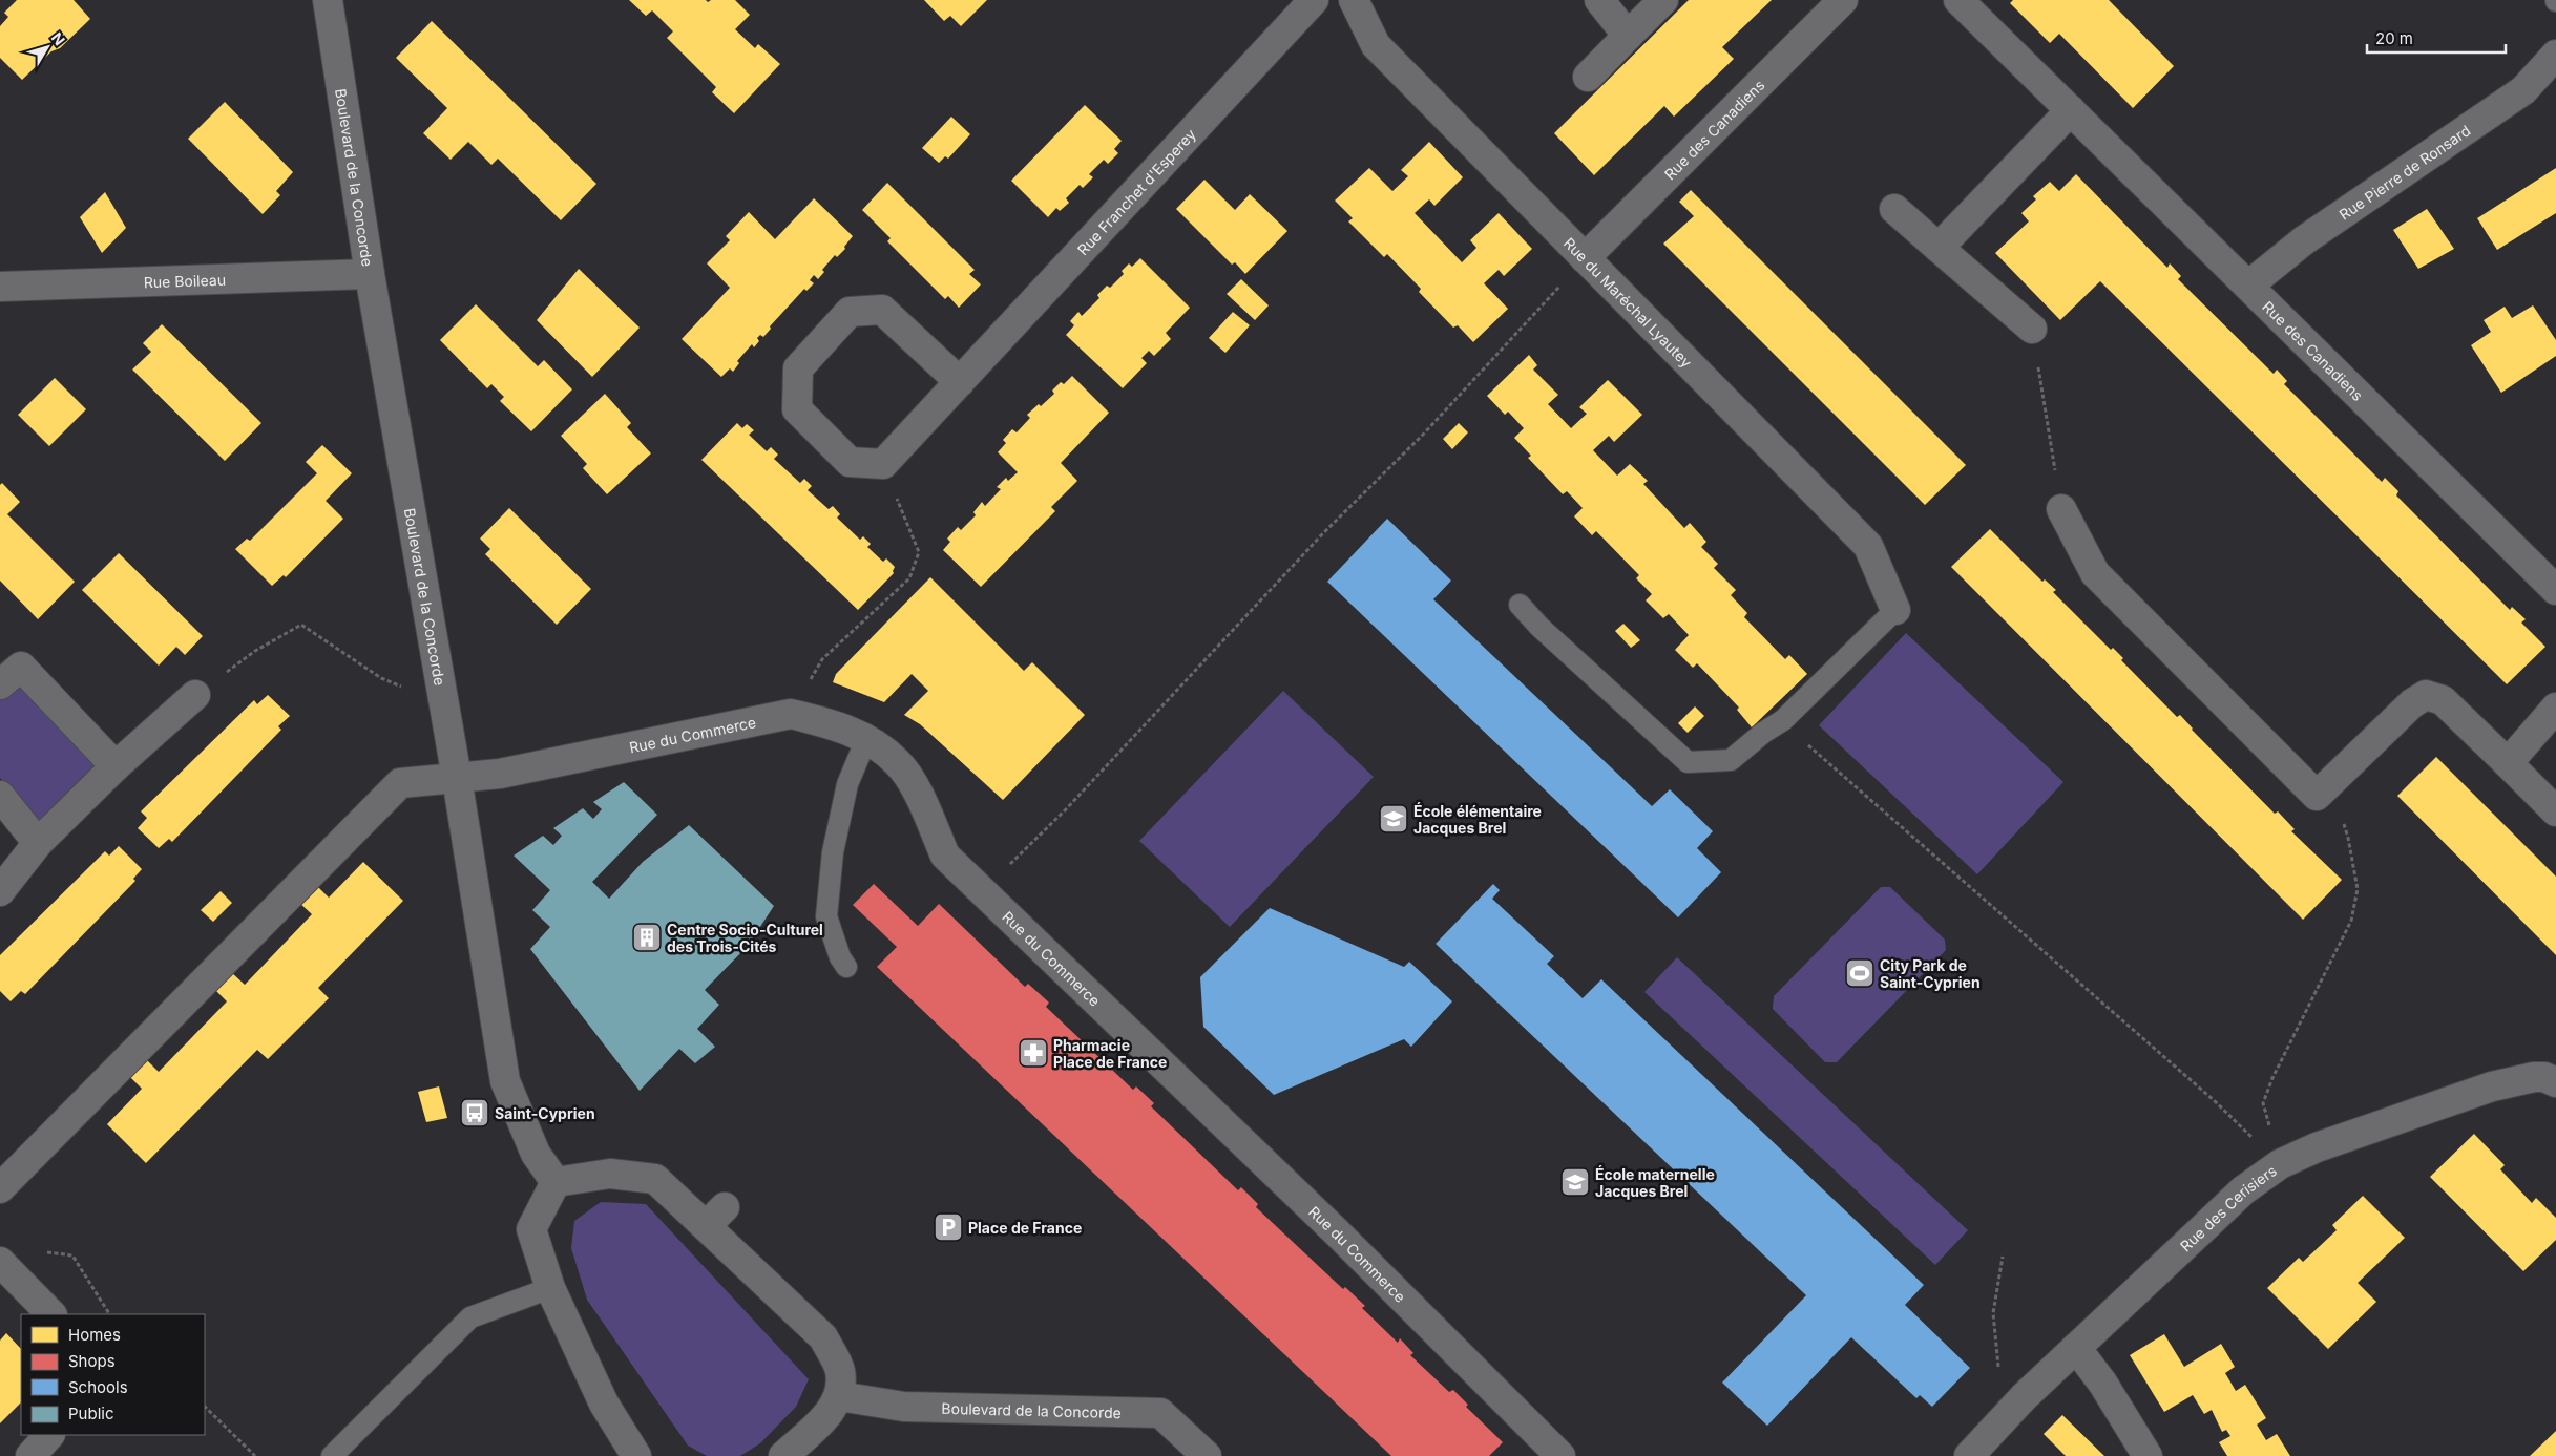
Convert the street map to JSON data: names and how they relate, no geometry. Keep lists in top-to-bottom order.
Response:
{
  "streets": {
    "street": [
      "Rue des Canadiens",
      "Rue Pierre de Ronsard",
      "Boulevard de la Concorde",
      "Rue Franchet d'Esperey",
      "Rue Boileau",
      "Rue du Maréchal Lyautey",
      "Rue du Commerce",
      "Rue des Cerisiers"
    ]
  },
  "crossings": [
    ["Rue des Canadiens", "Rue Pierre de Ronsard"],
    ["Rue des Canadiens", "Rue du Maréchal Lyautey"],
    ["Boulevard de la Concorde", "Rue Boileau"],
    ["Boulevard de la Concorde", "Rue du Commerce"]
  ],
  "places": {
    "school or university": ["École élémentaire Jacques Brel", "École maternelle Jacques Brel"],
    "building": ["Centre Socio-Culturel des Trois-Cités"],
    "sports": ["City Park de Saint-Cyprien"],
    "pharmacy": ["Pharmacie Place de France"],
    "bus stop": ["Saint-Cyprien"],
    "parking": ["Place de France"]
  },
  "legend": [
    "Homes",
    "Shops",
    "Schools",
    "Public"
  ],
  "scale_bar": "20 m",
  "north": "top right"
}
